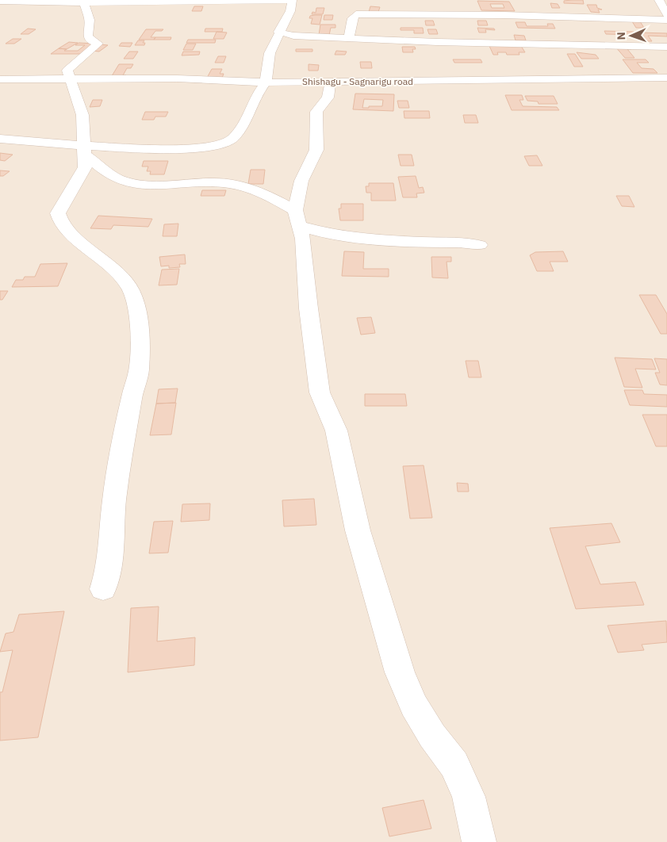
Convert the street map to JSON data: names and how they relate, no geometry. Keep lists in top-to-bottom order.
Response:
{
  "streets": {
    "street": ["Shishagu - Sagnarigu road"]
  },
  "north": "left"
}
